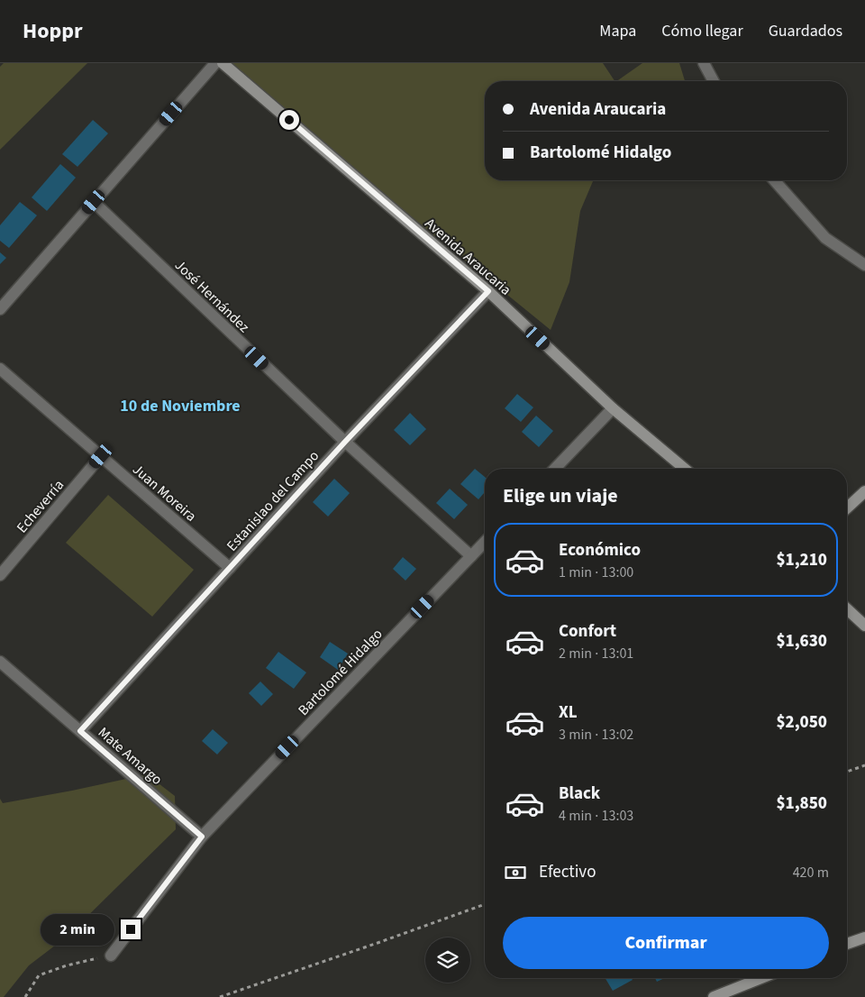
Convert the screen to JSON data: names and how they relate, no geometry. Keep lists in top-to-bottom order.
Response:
{
  "streets": {
    "main road": ["Avenida Araucaria"],
    "street": [
      "José Hernández",
      "Juan Moreira",
      "Estanislao del Campo",
      "Echeverría",
      "Bartolomé Hidalgo",
      "Mate Amargo"
    ]
  },
  "crossings": [
    ["Avenida Araucaria", "Estanislao del Campo"],
    ["José Hernández", "Estanislao del Campo"],
    ["José Hernández", "Bartolomé Hidalgo"],
    ["Juan Moreira", "Estanislao del Campo"],
    ["Juan Moreira", "Echeverría"],
    ["Estanislao del Campo", "Mate Amargo"],
    ["Bartolomé Hidalgo", "Mate Amargo"]
  ],
  "districts": ["10 de Noviembre"],
  "page": {
    "header": "Hoppr",
    "nav": ["Mapa", "Cómo llegar", "Guardados"],
    "banner": ["Avenida Araucaria", "Bartolomé Hidalgo"],
    "heading": "Elige un viaje",
    "list": [
      {
        "name": "Económico",
        "note": "1 min · 13:00",
        "value": "$1,210"
      },
      {
        "name": "Confort",
        "note": "2 min · 13:01",
        "value": "$1,630"
      },
      {
        "name": "XL",
        "note": "3 min · 13:02",
        "value": "$2,050"
      },
      {
        "name": "Black",
        "note": "4 min · 13:03",
        "value": "$1,850"
      }
    ],
    "pay": ["Efectivo", "420 m"],
    "buttons": "Confirmar",
    "bubble": "2 min"
  }
}
